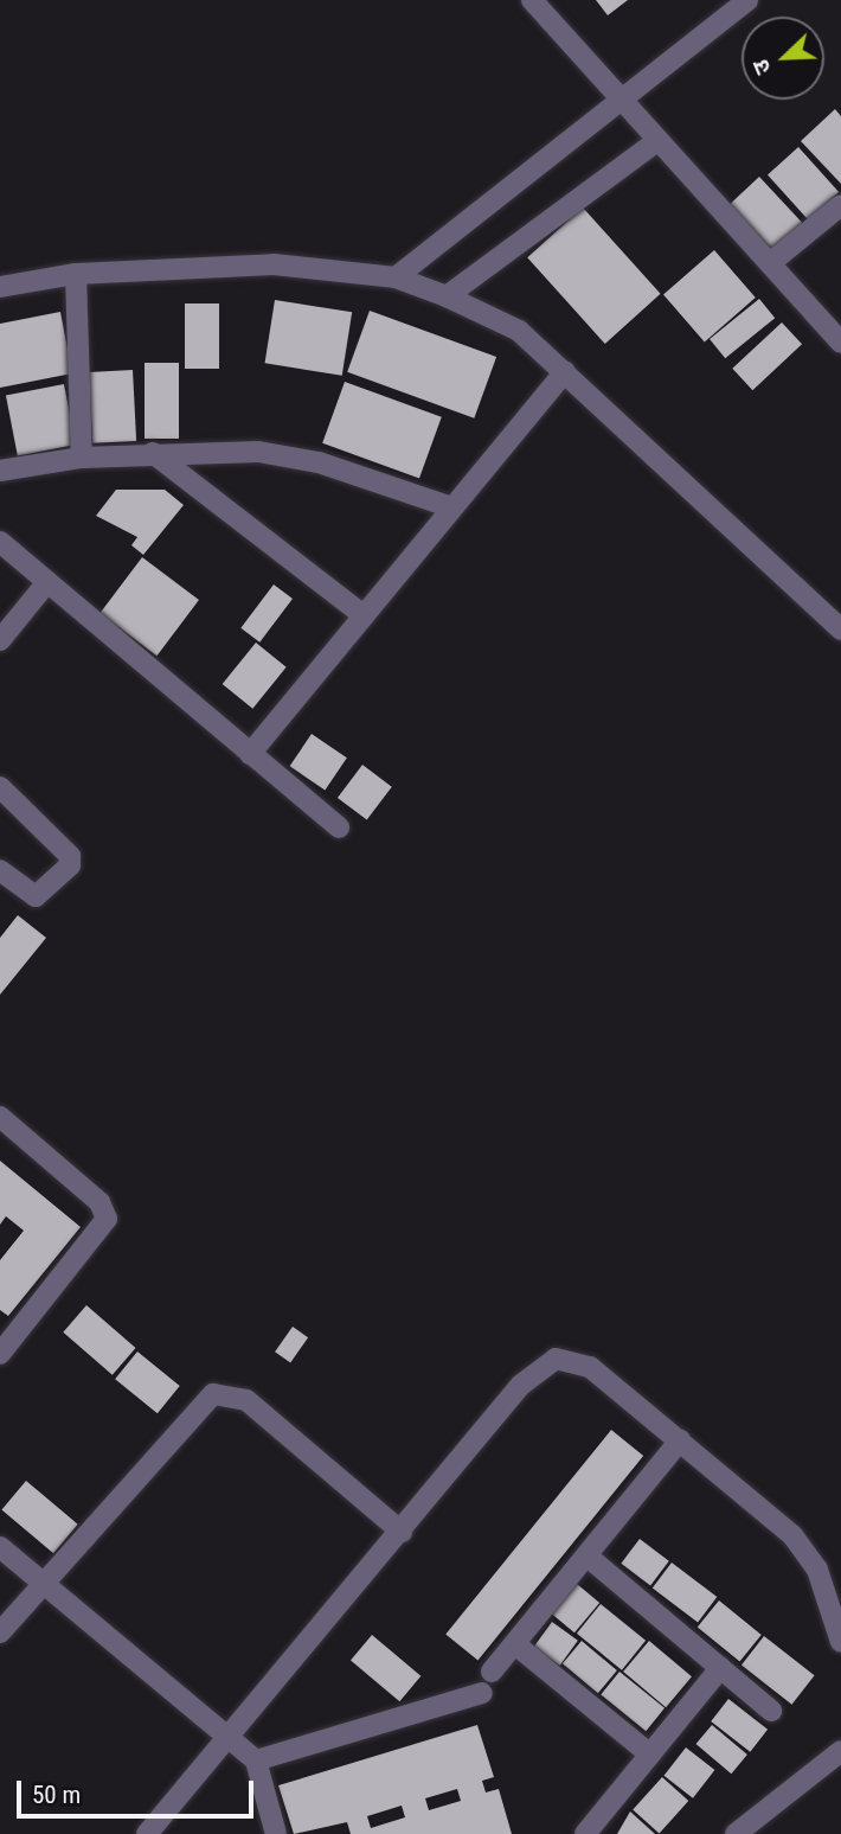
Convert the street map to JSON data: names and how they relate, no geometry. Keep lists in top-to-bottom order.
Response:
{
  "scale_bar": "50 m",
  "north": "bottom left"
}
